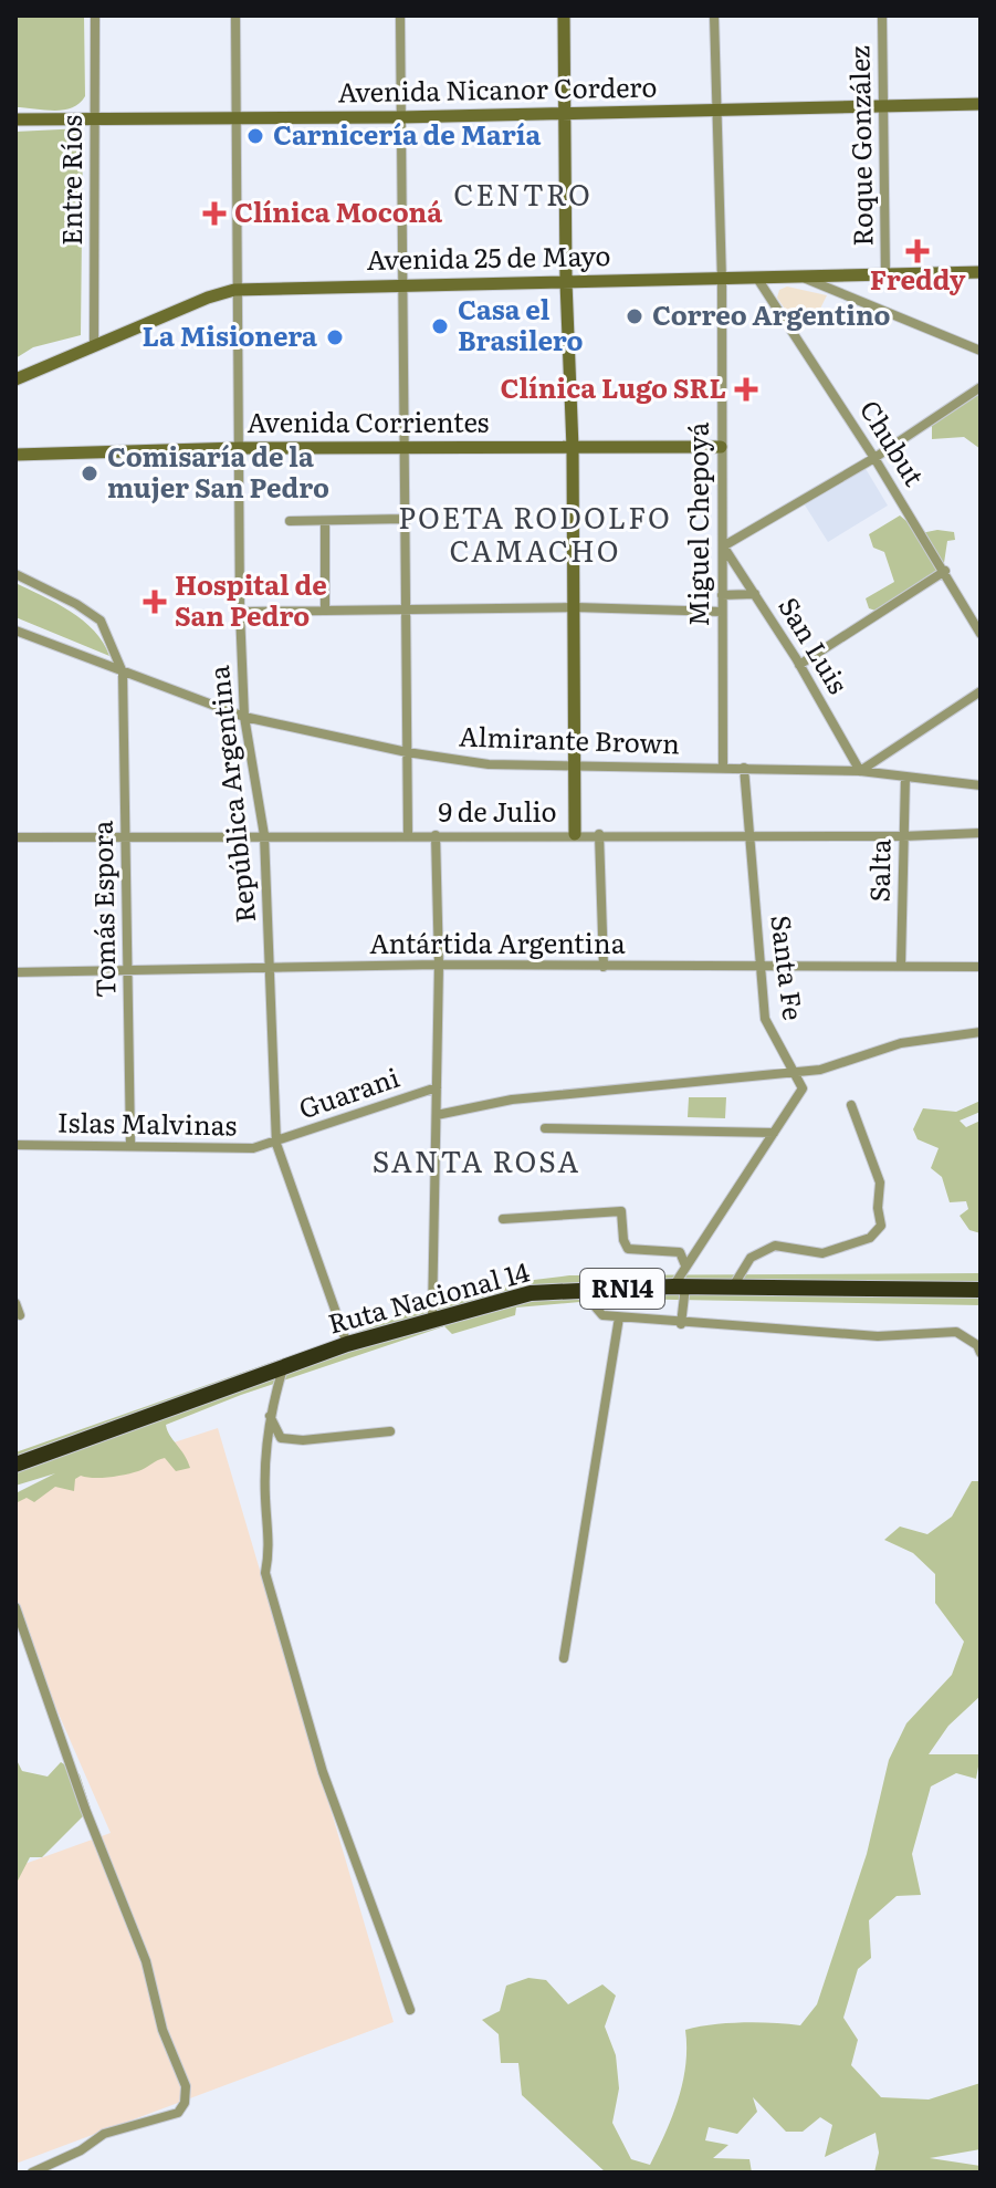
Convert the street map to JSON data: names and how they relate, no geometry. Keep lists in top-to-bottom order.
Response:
{
  "streets": {
    "highway": ["RN14", "Ruta Nacional 14"],
    "main road": ["Avenida Nicanor Cordero", "Avenida 25 de Mayo", "Avenida Corrientes"],
    "street": [
      "Roque González",
      "Entre Ríos",
      "Chubut",
      "Miguel Chepoyá",
      "San Luis",
      "Almirante Brown",
      "República Argentina",
      "9 de Julio",
      "Salta",
      "Tomás Espora",
      "Antártida Argentina",
      "Santa Fe",
      "Guarani",
      "Islas Malvinas"
    ]
  },
  "crossings": [
    ["Avenida Nicanor Cordero", "Roque González"],
    ["Avenida Nicanor Cordero", "Entre Ríos"],
    ["Avenida Nicanor Cordero", "Miguel Chepoyá"],
    ["Avenida Nicanor Cordero", "República Argentina"],
    ["Roque González", "Avenida 25 de Mayo"],
    ["Entre Ríos", "Avenida 25 de Mayo"],
    ["Avenida 25 de Mayo", "Chubut"],
    ["Avenida 25 de Mayo", "Miguel Chepoyá"],
    ["Avenida 25 de Mayo", "República Argentina"],
    ["Avenida Corrientes", "Miguel Chepoyá"],
    ["Avenida Corrientes", "República Argentina"],
    ["Miguel Chepoyá", "San Luis"],
    ["Miguel Chepoyá", "Almirante Brown"],
    ["San Luis", "Almirante Brown"],
    ["Almirante Brown", "República Argentina"],
    ["Almirante Brown", "Salta"],
    ["Almirante Brown", "Tomás Espora"],
    ["Almirante Brown", "Santa Fe"],
    ["República Argentina", "9 de Julio"],
    ["República Argentina", "Antártida Argentina"],
    ["República Argentina", "Guarani"],
    ["República Argentina", "Islas Malvinas"],
    ["República Argentina", "Ruta Nacional 14"],
    ["9 de Julio", "Salta"],
    ["9 de Julio", "Tomás Espora"],
    ["9 de Julio", "Santa Fe"],
    ["Salta", "Antártida Argentina"],
    ["Tomás Espora", "Antártida Argentina"],
    ["Tomás Espora", "Islas Malvinas"],
    ["Antártida Argentina", "Santa Fe"],
    ["Guarani", "Islas Malvinas"]
  ],
  "districts": ["CENTRO", "POETA RODOLFO CAMACHO", "SANTA ROSA"],
  "places": {
    "other": [
      "Carnicería de María",
      "Correo Argentino",
      "Casa el Brasilero",
      "La Misionera",
      "Comisaría de la mujer San Pedro"
    ],
    "health": [
      "Clínica Moconá",
      "Freddy",
      "Clínica Lugo SRL",
      "Hospital de San Pedro"
    ]
  }
}
